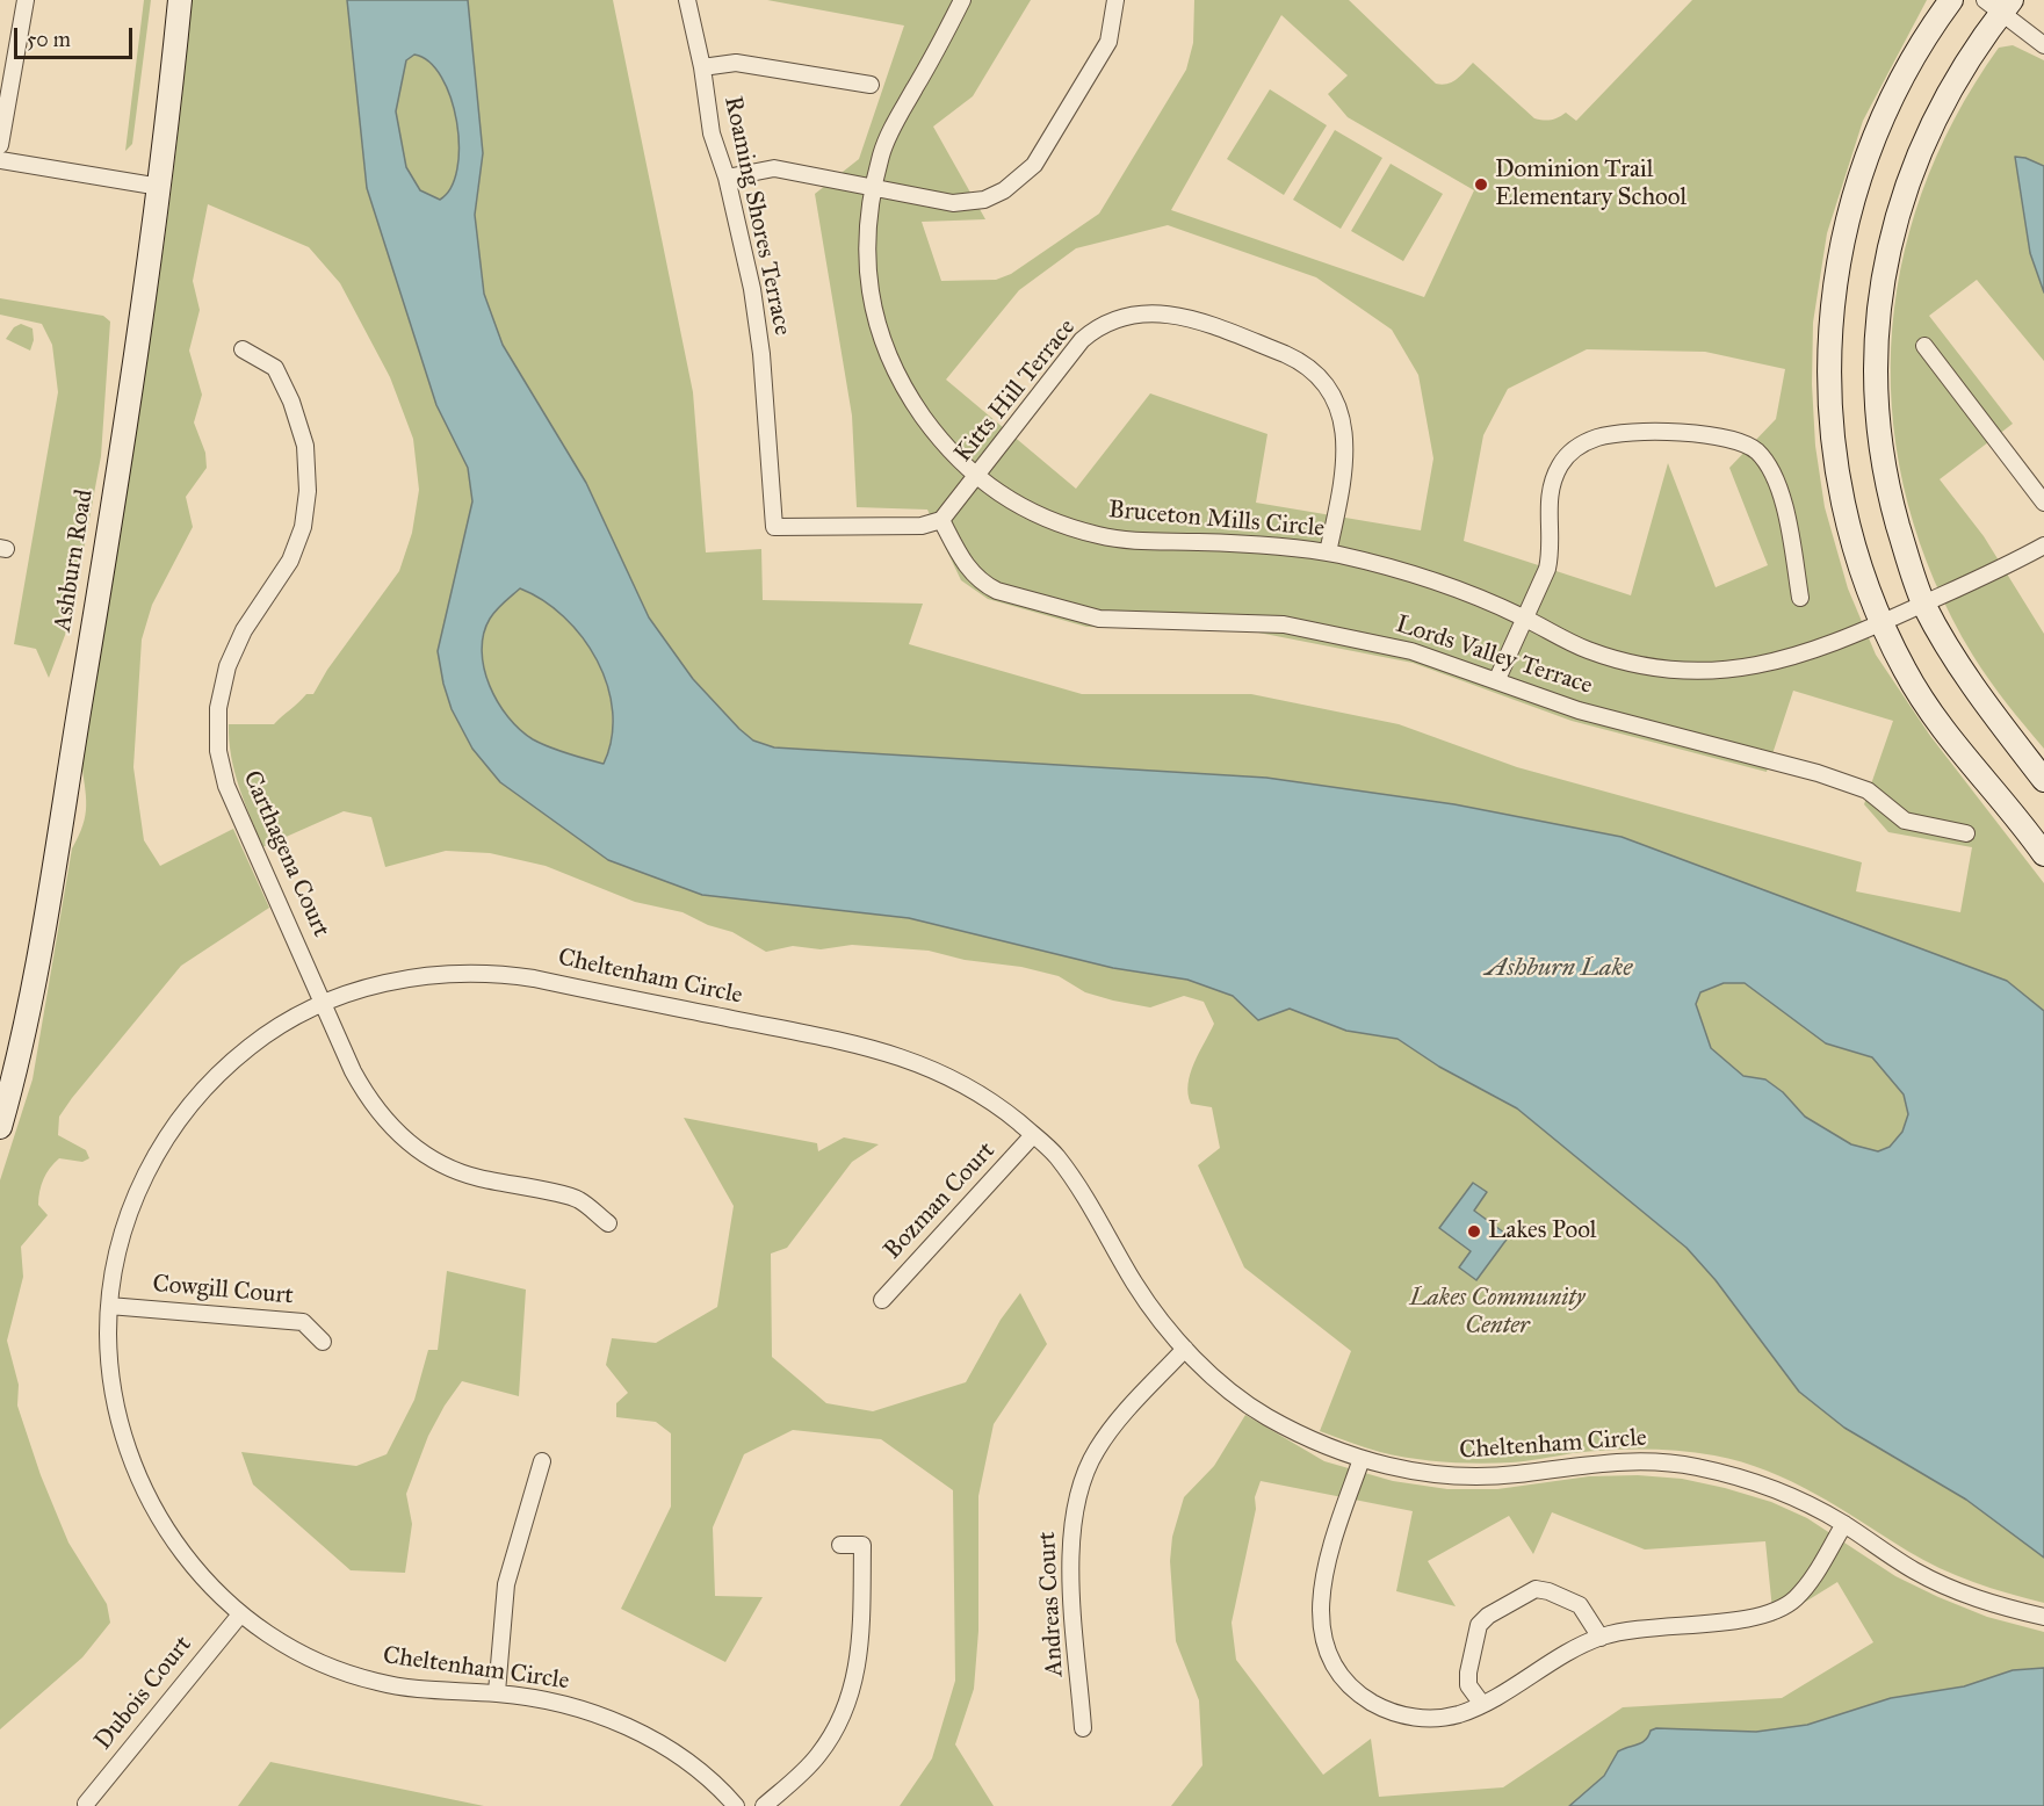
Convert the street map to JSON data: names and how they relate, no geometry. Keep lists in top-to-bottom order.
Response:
{
  "streets": {
    "main road": ["Ashburn Road"],
    "street": [
      "Roaming Shores Terrace",
      "Kitts Hill Terrace",
      "Bruceton Mills Circle",
      "Lords Valley Terrace",
      "Carthagena Court",
      "Cheltenham Circle",
      "Bozman Court",
      "Cowgill Court",
      "Andreas Court",
      "Dubois Court"
    ]
  },
  "crossings": [
    ["Roaming Shores Terrace", "Kitts Hill Terrace"],
    ["Roaming Shores Terrace", "Lords Valley Terrace"],
    ["Kitts Hill Terrace", "Bruceton Mills Circle"],
    ["Kitts Hill Terrace", "Lords Valley Terrace"],
    ["Carthagena Court", "Cheltenham Circle"],
    ["Cheltenham Circle", "Bozman Court"],
    ["Cheltenham Circle", "Cowgill Court"],
    ["Cheltenham Circle", "Andreas Court"],
    ["Cheltenham Circle", "Dubois Court"]
  ],
  "water": ["Ashburn Lake"],
  "parks": ["Lakes Community Center"],
  "places": ["Dominion Trail Elementary School", "Lakes Pool"],
  "scale_bar": "50 m"
}
